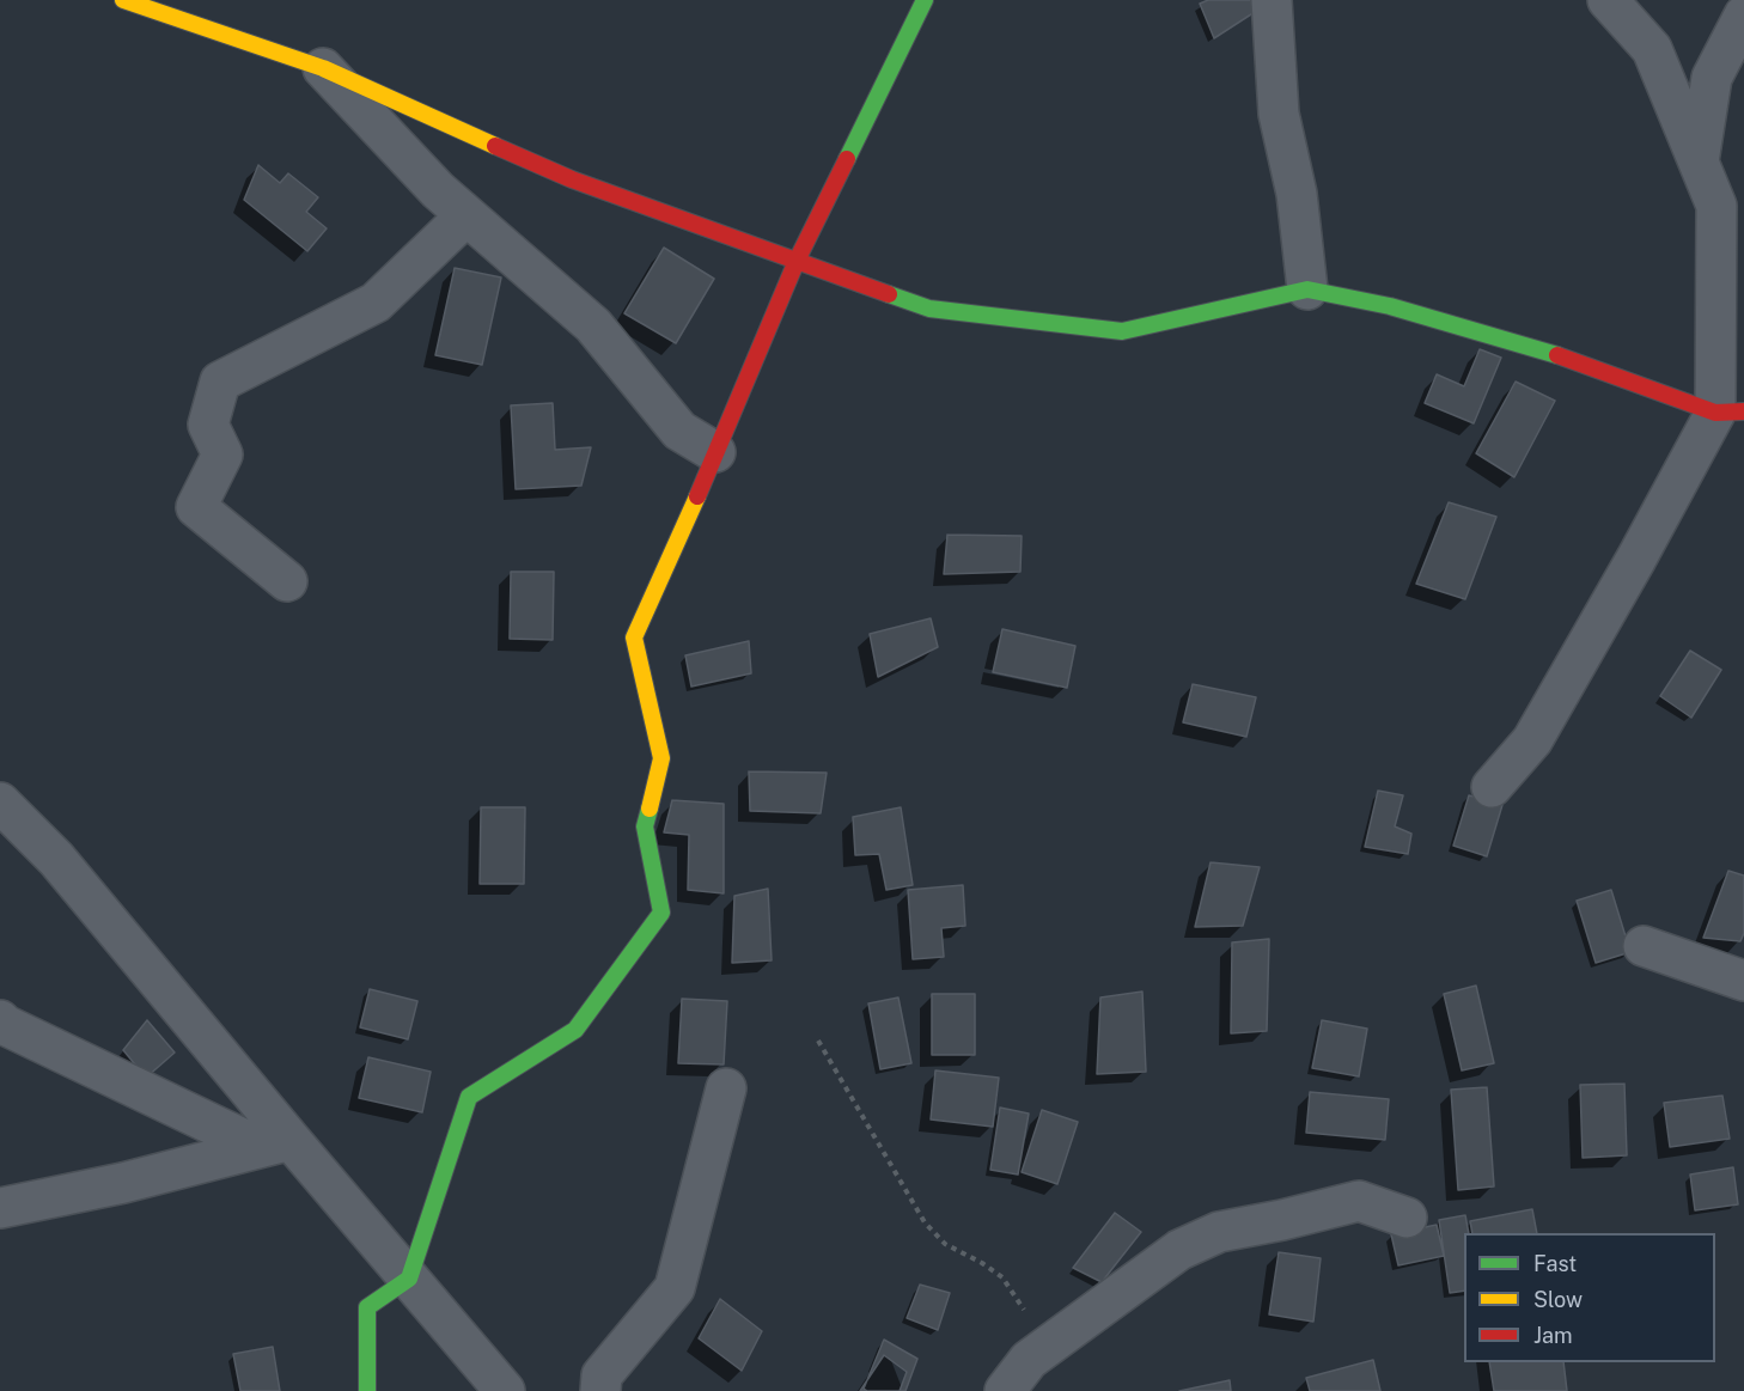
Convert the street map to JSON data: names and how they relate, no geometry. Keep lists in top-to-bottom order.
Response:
{
  "legend": ["Fast", "Slow", "Jam"]
}
